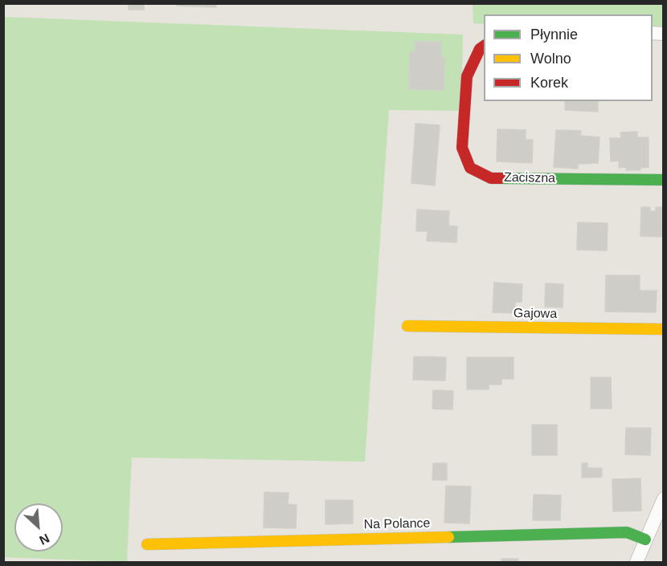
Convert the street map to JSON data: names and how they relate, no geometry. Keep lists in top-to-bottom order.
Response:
{
  "streets": {
    "street": ["Zaciszna", "Gajowa", "Na Polance"]
  },
  "legend": ["Płynnie", "Wolno", "Korek"],
  "north": "bottom right"
}
